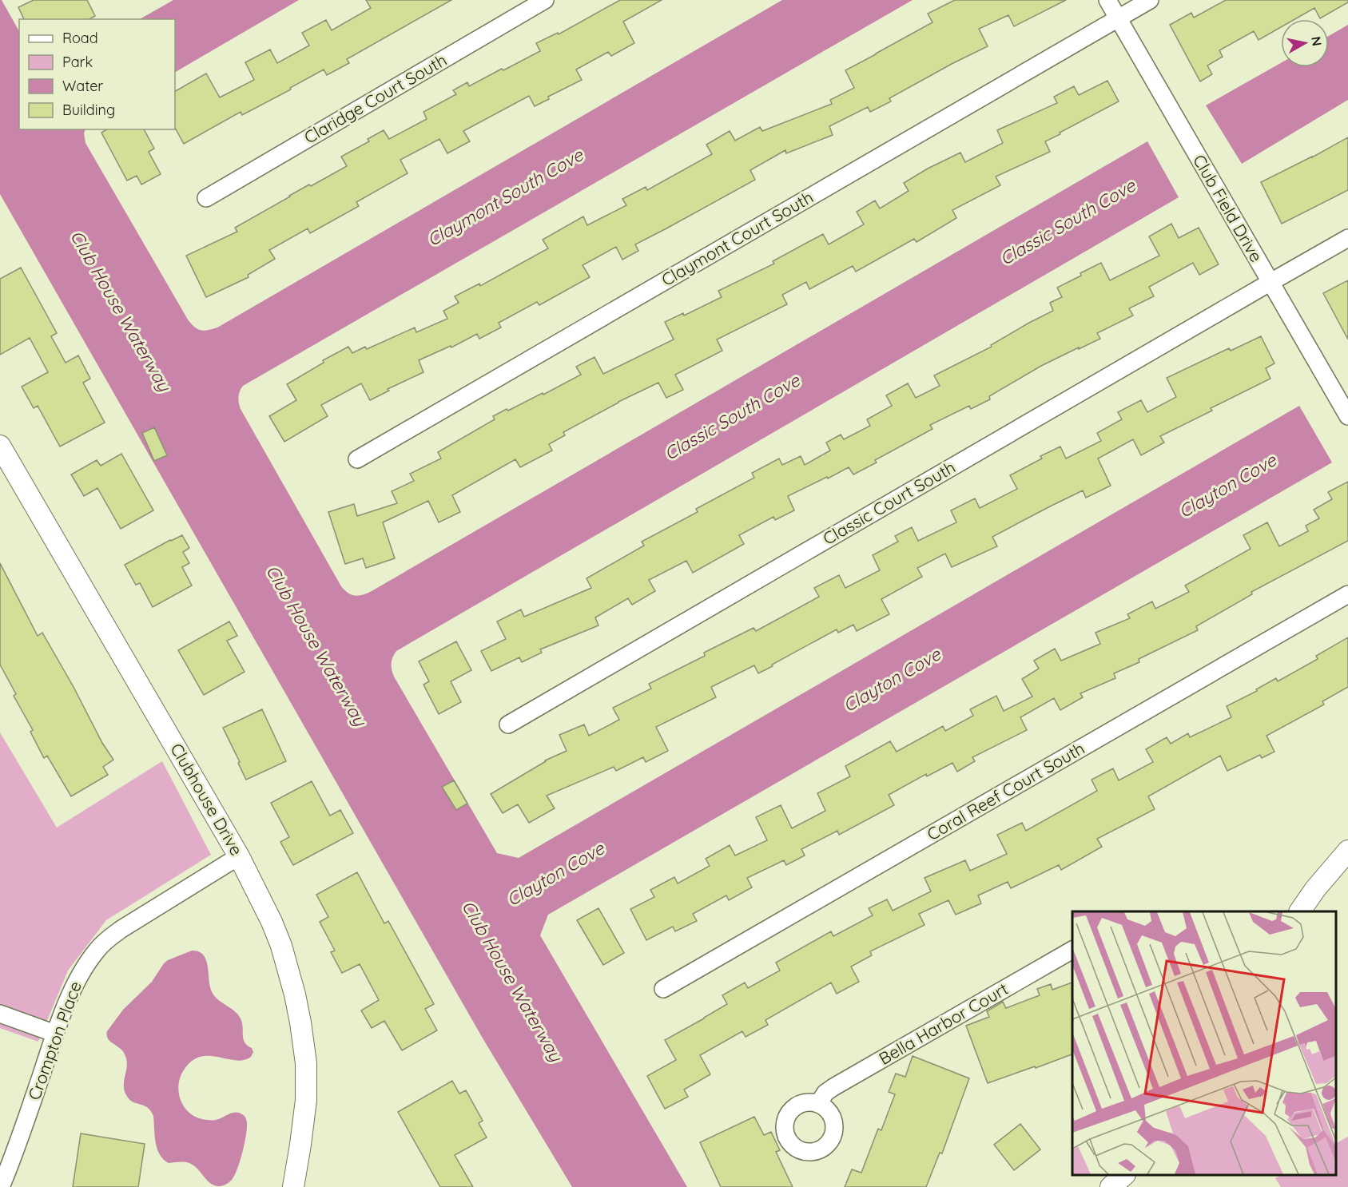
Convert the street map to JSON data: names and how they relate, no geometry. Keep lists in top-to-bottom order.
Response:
{
  "streets": {
    "street": [
      "Claridge Court South",
      "Club Field Drive",
      "Claymont Court South",
      "Classic Court South",
      "Coral Reef Court South",
      "Clubhouse Drive",
      "Bella Harbor Court",
      "Crompton Place"
    ]
  },
  "crossings": [
    ["Club Field Drive", "Claymont Court South"],
    ["Club Field Drive", "Classic Court South"],
    ["Clubhouse Drive", "Crompton Place"]
  ],
  "water": [
    "Claymont South Cove",
    "Classic South Cove",
    "Club House Waterway",
    "Clayton Cove"
  ],
  "legend": [
    "Road",
    "Park",
    "Water",
    "Building"
  ],
  "north": "right"
}
